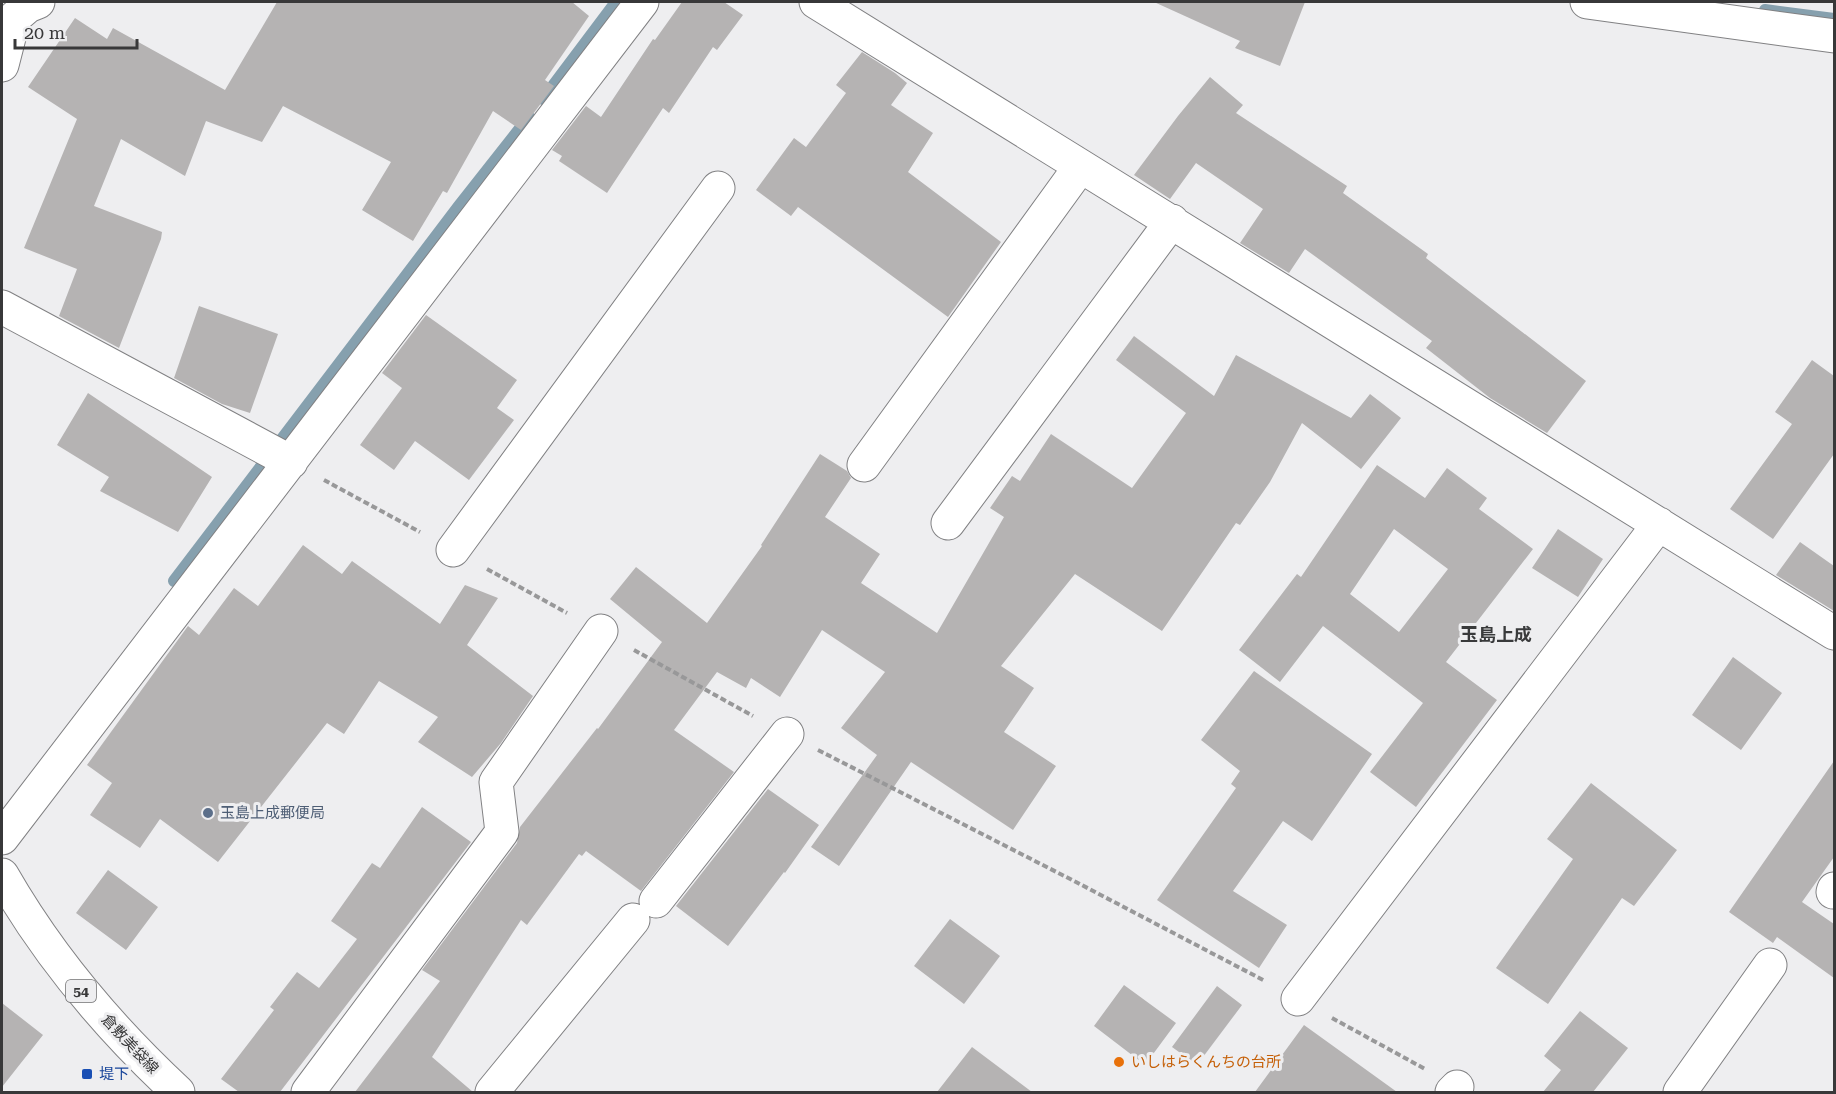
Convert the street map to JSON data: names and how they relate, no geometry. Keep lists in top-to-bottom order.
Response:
{
  "streets": {
    "street": ["54", "倉敷美袋線"]
  },
  "districts": ["玉島上成"],
  "places": {
    "other": ["玉島上成郵便局", "いしはらくんちの台所"],
    "transit": ["堤下"]
  },
  "scale_bar": "20 m"
}
